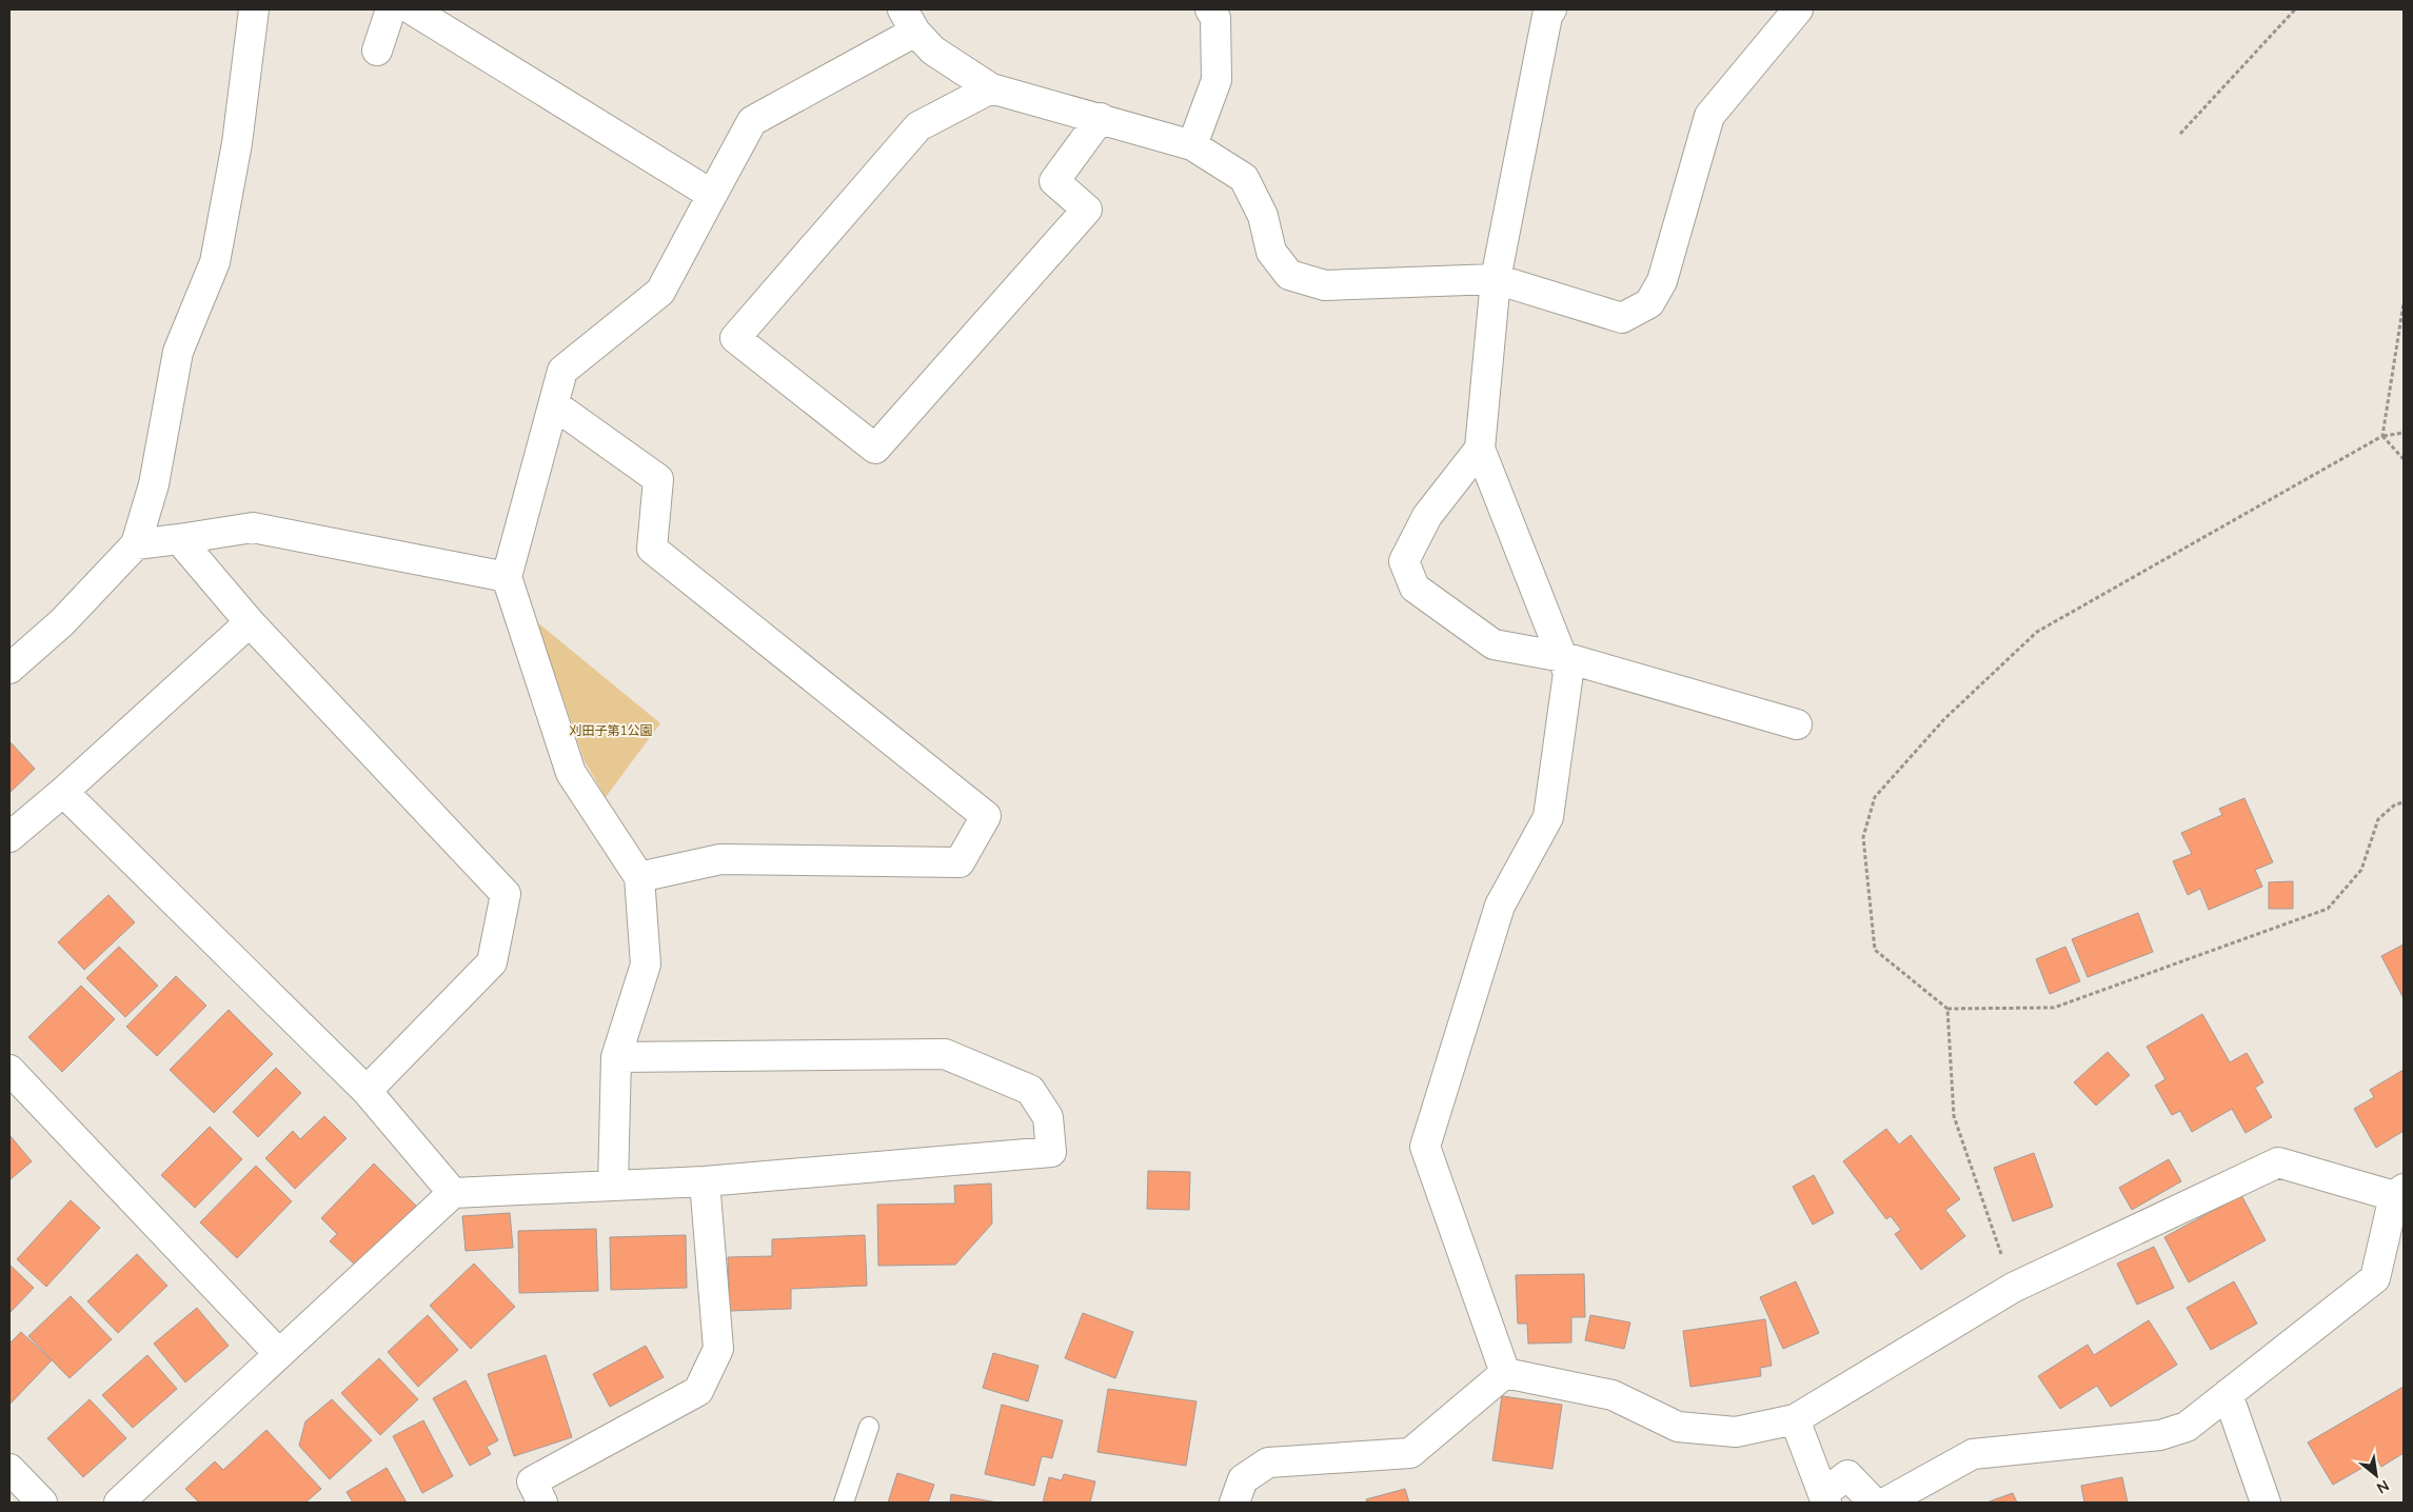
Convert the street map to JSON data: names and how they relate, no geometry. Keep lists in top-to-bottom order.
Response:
{
  "parks": ["刈田子第1公園"],
  "north": "bottom right"
}
